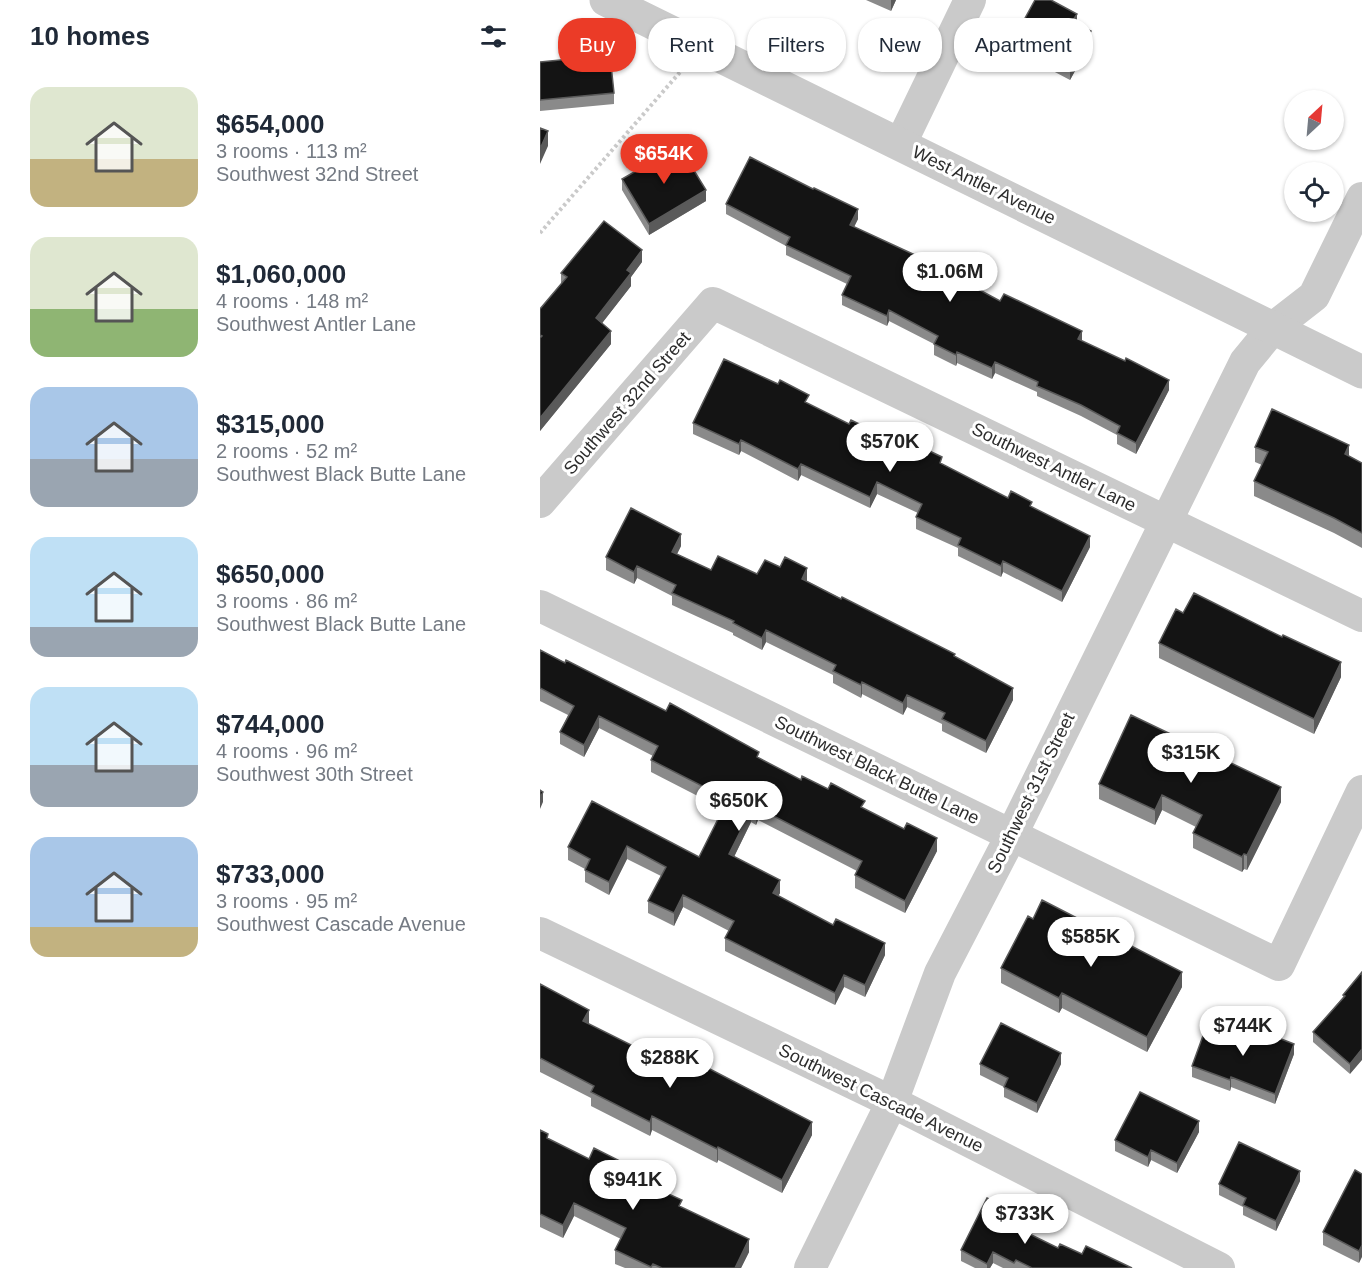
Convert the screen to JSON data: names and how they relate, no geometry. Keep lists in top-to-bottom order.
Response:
{
  "streets": {
    "street": [
      "West Antler Avenue",
      "Southwest 32nd Street",
      "Southwest Antler Lane",
      "Southwest Black Butte Lane",
      "Southwest 31st Street",
      "Southwest Cascade Avenue"
    ]
  },
  "crossings": [
    ["West Antler Avenue", "Southwest 31st Street"],
    ["Southwest 32nd Street", "Southwest Antler Lane"],
    ["Southwest Antler Lane", "Southwest 31st Street"],
    ["Southwest Black Butte Lane", "Southwest 31st Street"],
    ["Southwest 31st Street", "Southwest Cascade Avenue"]
  ],
  "north": "top right",
  "page": {
    "heading": "10 homes",
    "chip": [
      "Buy",
      "Rent",
      "Filters",
      "New",
      "Apartment"
    ],
    "list": [
      {
        "name": "$654,000",
        "note": "3 rooms · 113 m² · Southwest 32nd Street"
      },
      {
        "name": "$1,060,000",
        "note": "4 rooms · 148 m² · Southwest Antler Lane"
      },
      {
        "name": "$315,000",
        "note": "2 rooms · 52 m² · Southwest Black Butte Lane"
      },
      {
        "name": "$650,000",
        "note": "3 rooms · 86 m² · Southwest Black Butte Lane"
      },
      {
        "name": "$744,000",
        "note": "4 rooms · 96 m² · Southwest 30th Street"
      },
      {
        "name": "$733,000",
        "note": "3 rooms · 95 m² · Southwest Cascade Avenue"
      }
    ],
    "price": [
      "$654K",
      "$1.06M",
      "$570K",
      "$315K",
      "$650K",
      "$585K",
      "$744K",
      "$288K",
      "$941K",
      "$733K"
    ]
  }
}
